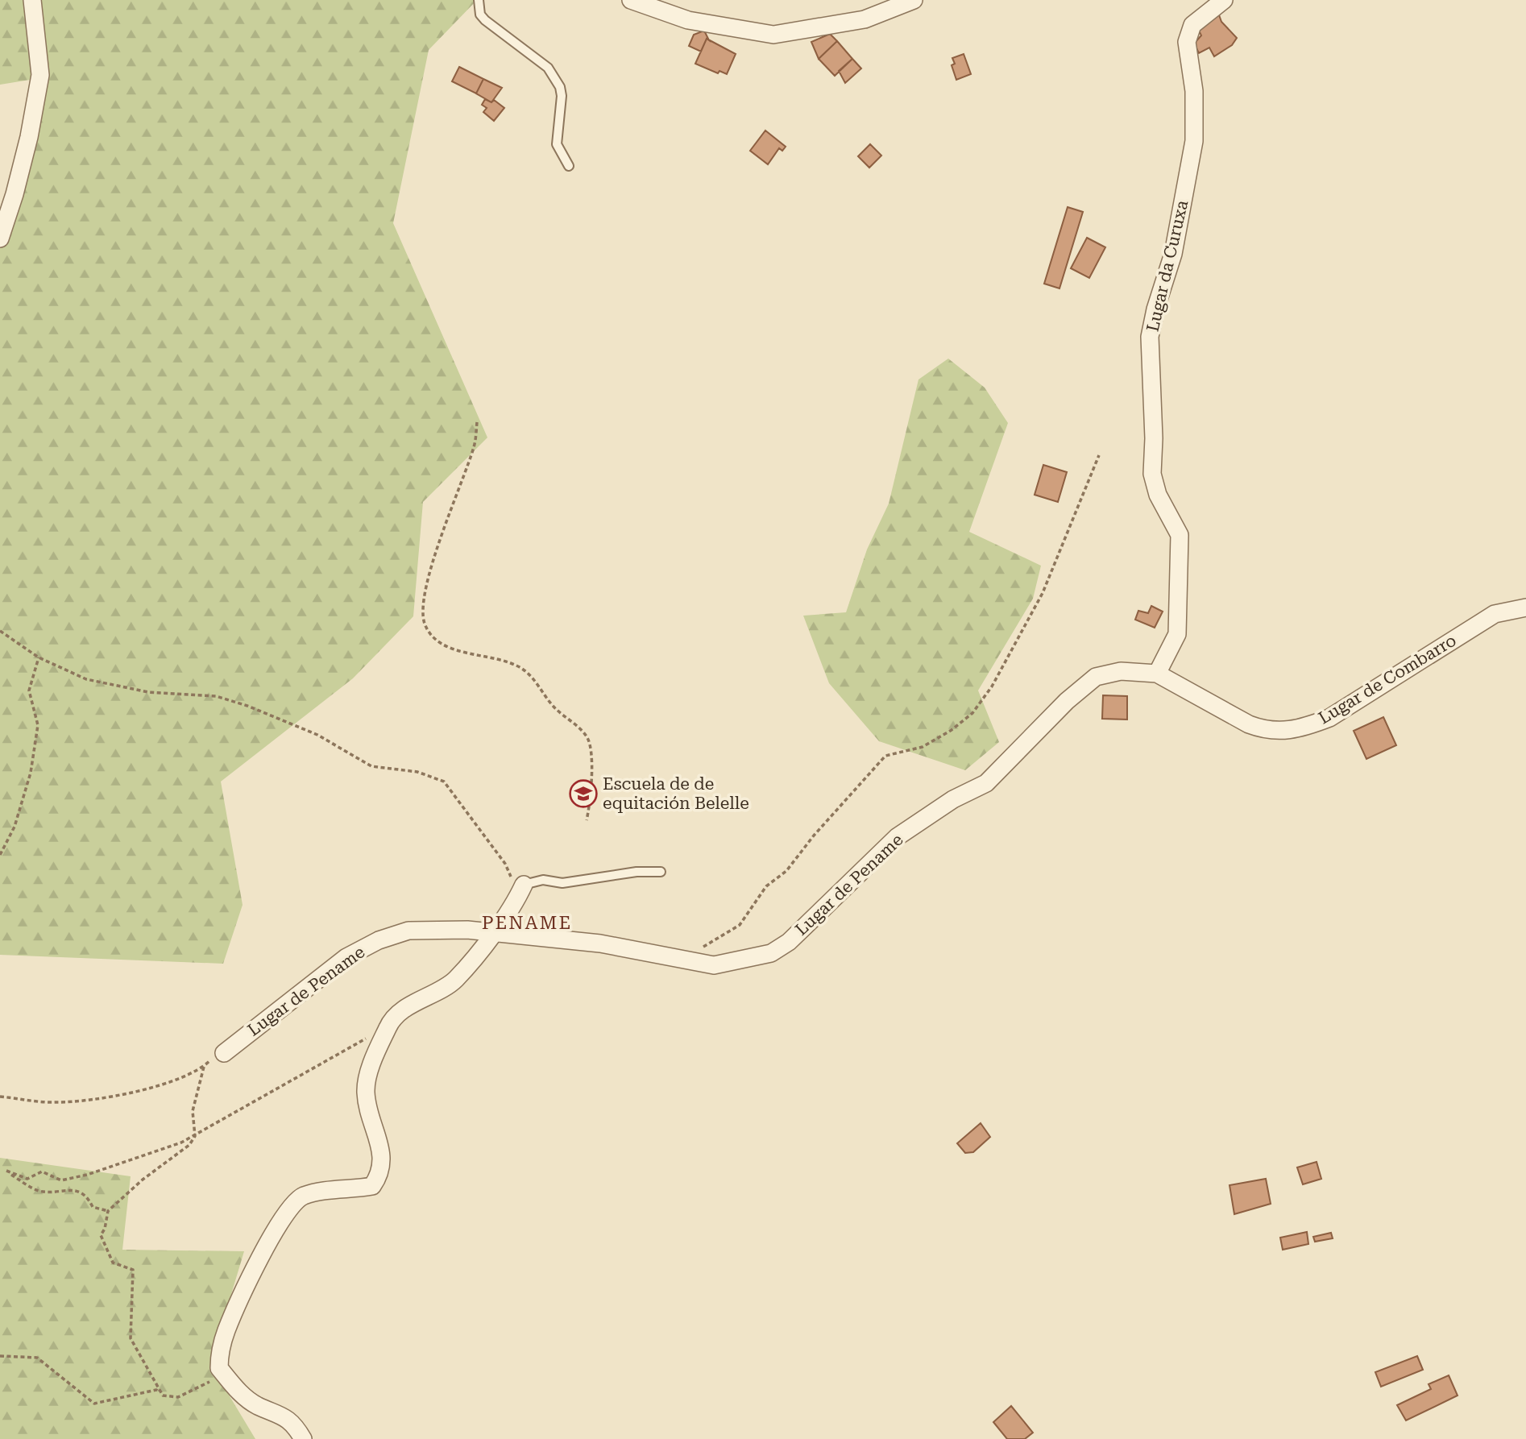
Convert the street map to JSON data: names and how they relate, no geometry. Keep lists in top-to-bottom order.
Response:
{
  "streets": {
    "street": ["Lugar da Curuxa", "Lugar de Combarro", "Lugar de Pename"]
  },
  "crossings": [
    ["Lugar da Curuxa", "Lugar de Combarro"],
    ["Lugar da Curuxa", "Lugar de Pename"],
    ["Lugar de Combarro", "Lugar de Pename"]
  ],
  "districts": ["PENAME"],
  "places": {
    "school or university": ["Escuela de de equitación Belelle"]
  }
}
